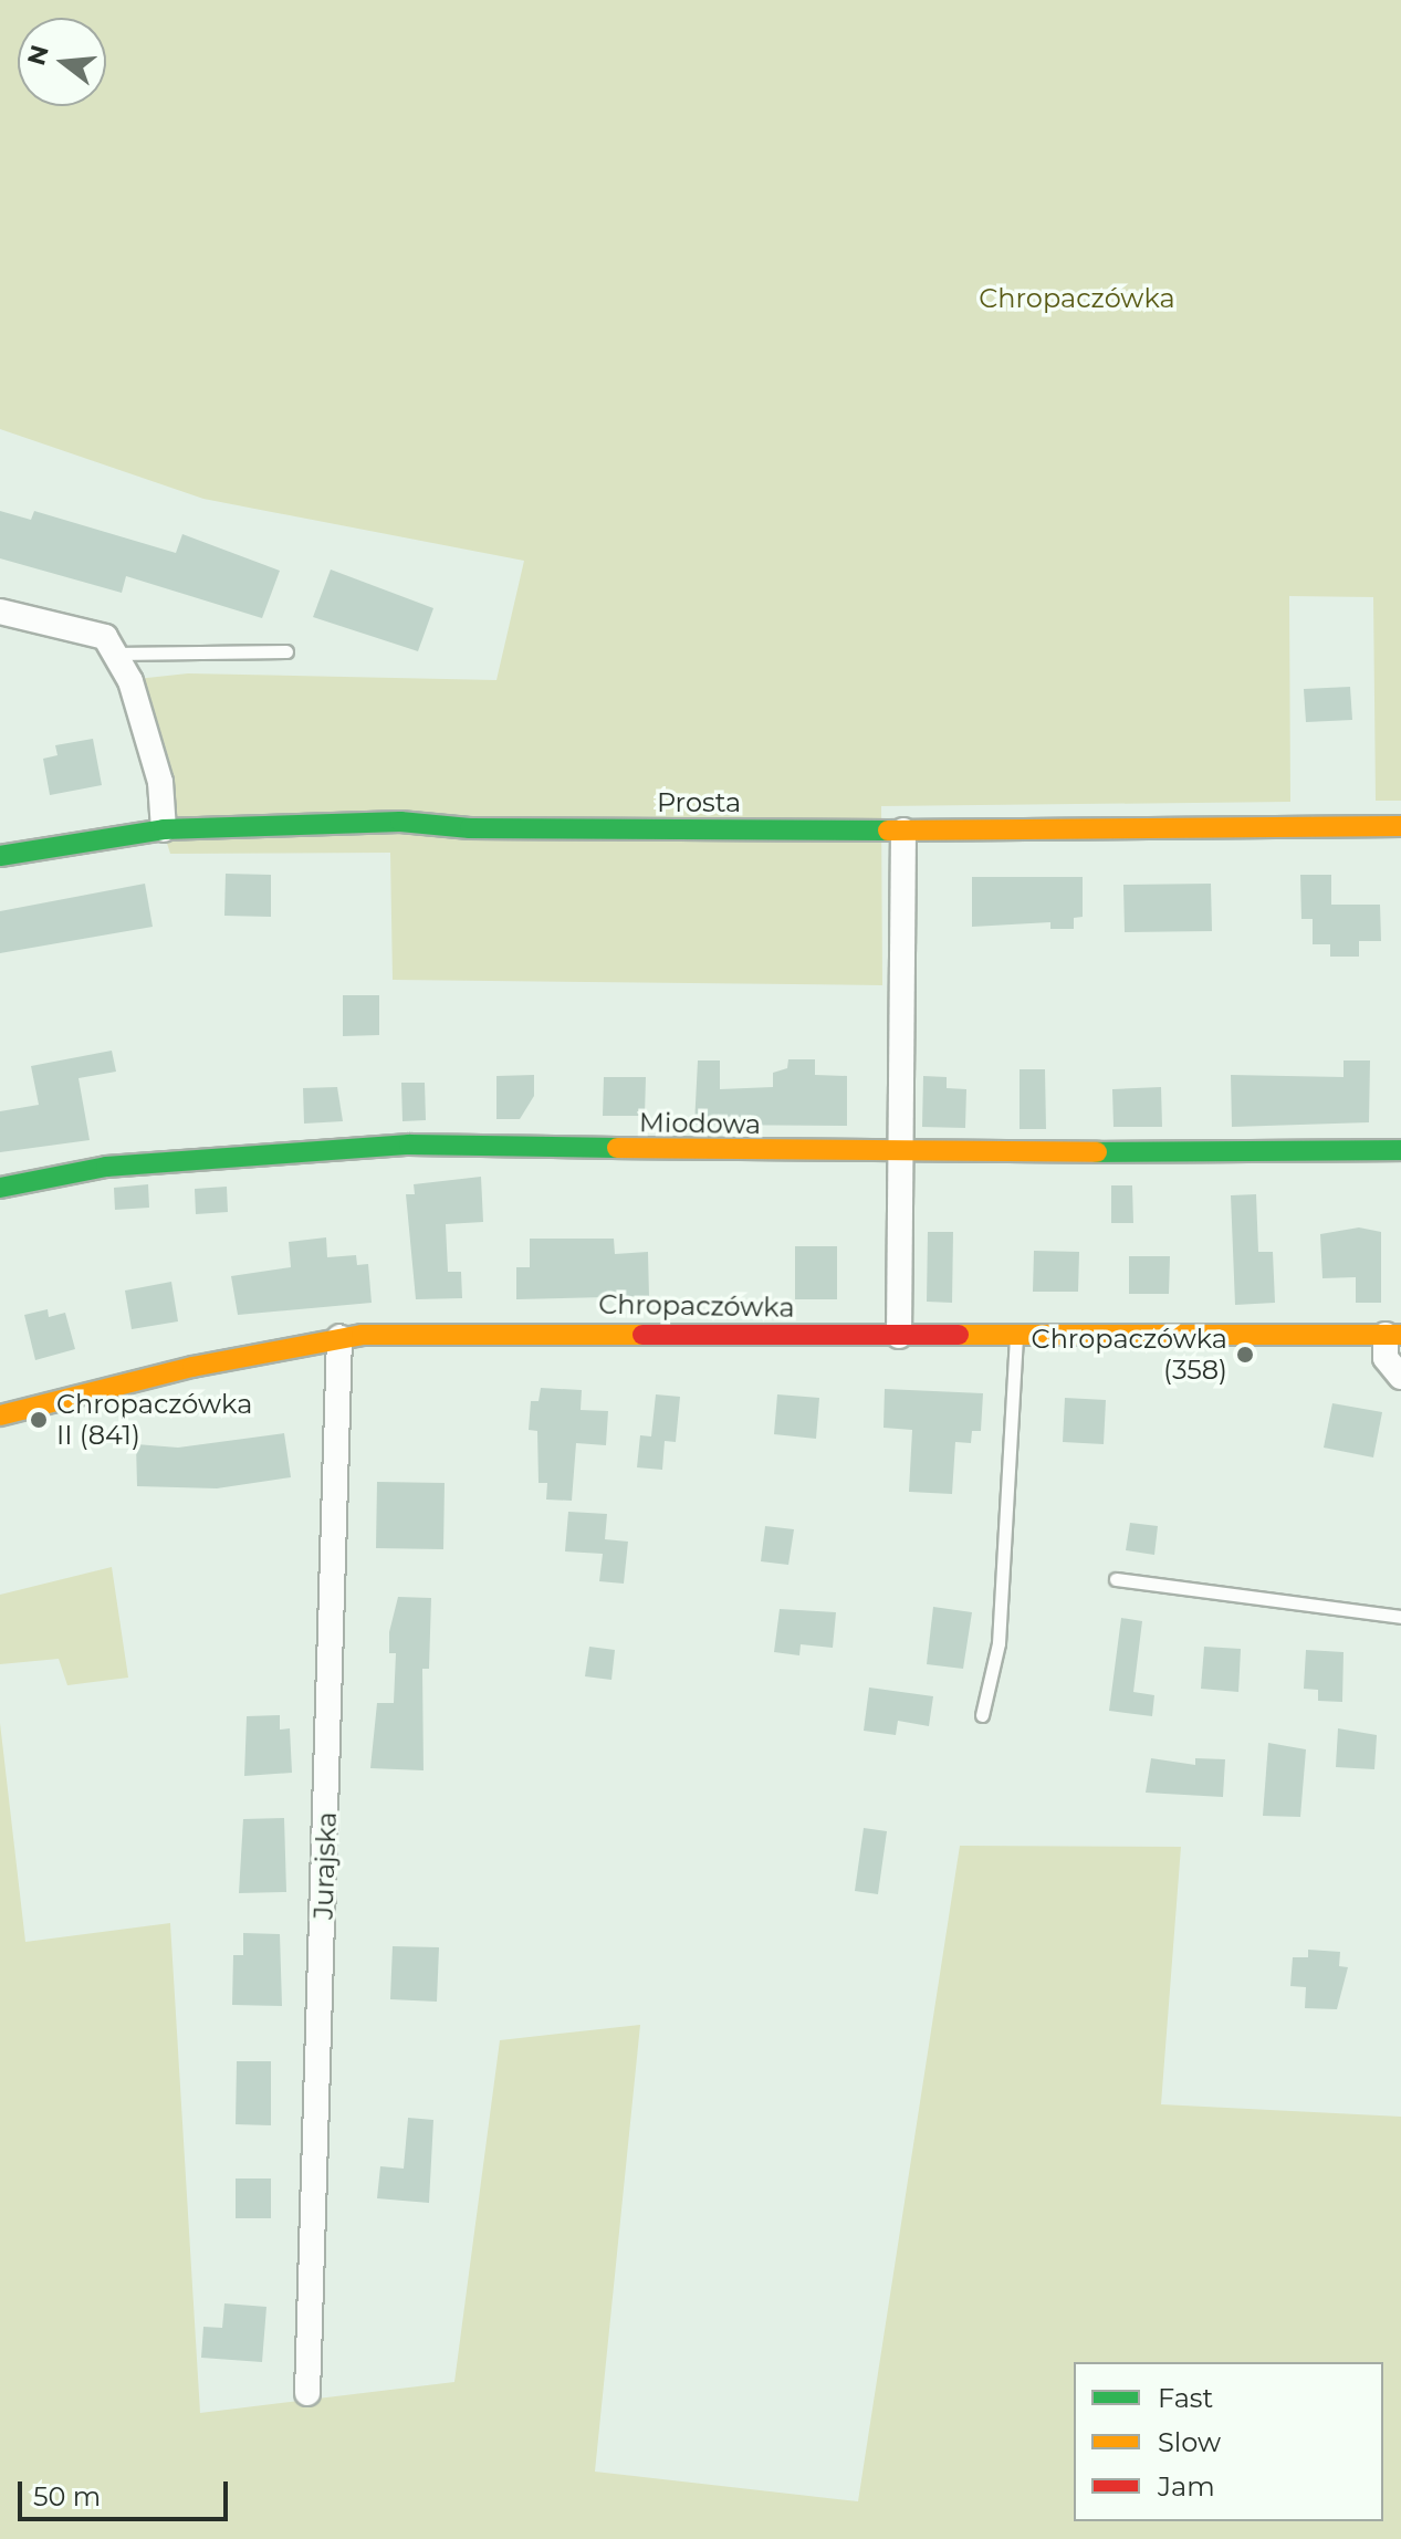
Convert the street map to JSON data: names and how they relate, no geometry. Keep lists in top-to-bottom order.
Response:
{
  "streets": {
    "street": [
      "Prosta",
      "Miodowa",
      "Chropaczówka",
      "Jurajska"
    ]
  },
  "crossings": [
    ["Chropaczówka", "Jurajska"]
  ],
  "parks": ["Chropaczówka"],
  "places": ["Chropaczówka (358)", "Chropaczówka II (841)"],
  "legend": ["Fast", "Slow", "Jam"],
  "scale_bar": "50 m",
  "north": "left"
}
